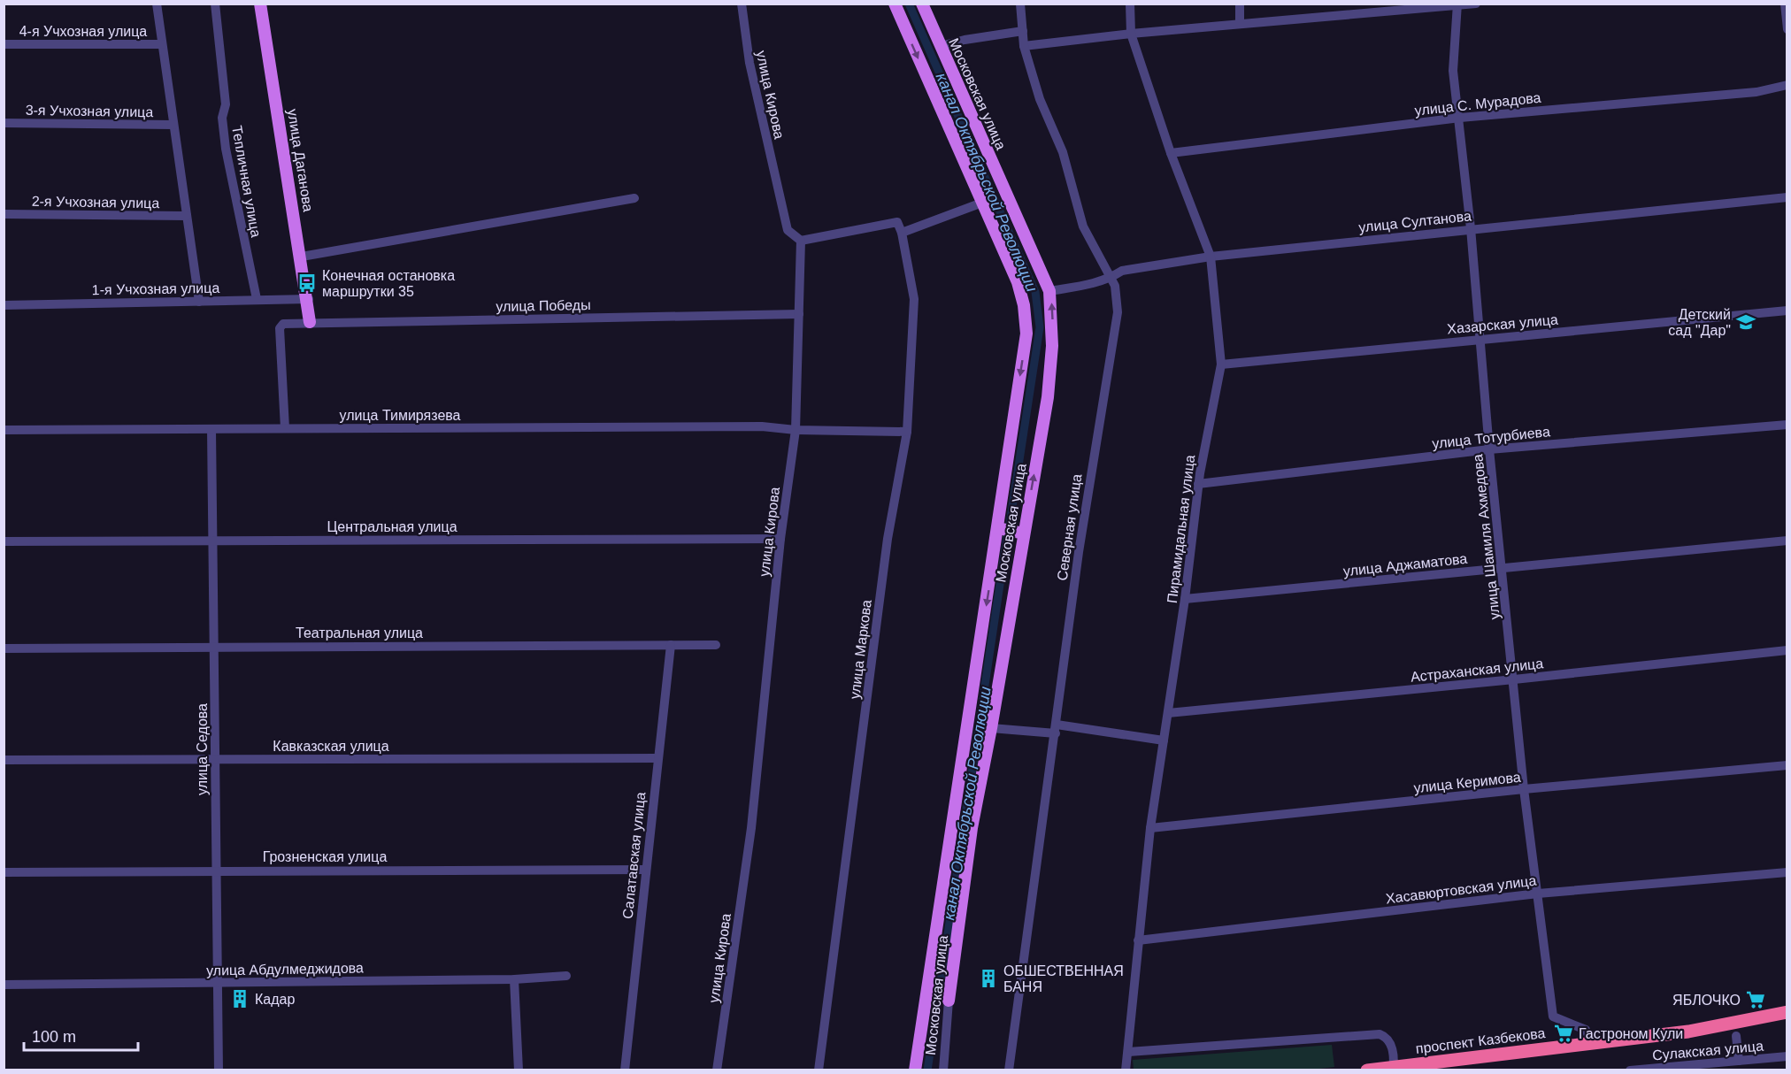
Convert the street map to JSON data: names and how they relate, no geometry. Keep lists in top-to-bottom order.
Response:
{
  "streets": {
    "highway": ["проспект Казбекова"],
    "main road": ["Московская улица", "улица Даганова"],
    "street": [
      "4-я Учхозная улица",
      "улица Кирова",
      "улица С. Мурадова",
      "3-я Учхозная улица",
      "Тепличная улица",
      "2-я Учхозная улица",
      "улица Султанова",
      "1-я Учхозная улица",
      "улица Победы",
      "Хазарская улица",
      "улица Тимирязева",
      "улица Тотурбиева",
      "Центральная улица",
      "Северная улица",
      "Пирамидальная улица",
      "улица Шамиля Ахмедова",
      "улица Аджаматова",
      "Театральная улица",
      "улица Маркова",
      "Астраханская улица",
      "Кавказская улица",
      "улица Седова",
      "улица Керимова",
      "Салатавская улица",
      "Грозненская улица",
      "Хасавюртовская улица",
      "улица Абдулмеджидова",
      "Сулакская улица"
    ]
  },
  "crossings": [
    ["Московская улица", "улица Султанова"],
    ["улица Кирова", "улица Победы"],
    ["улица Кирова", "улица Тимирязева"],
    ["улица Кирова", "Центральная улица"],
    ["улица С. Мурадова", "Пирамидальная улица"],
    ["улица С. Мурадова", "улица Шамиля Ахмедова"],
    ["улица Даганова", "1-я Учхозная улица"],
    ["улица Даганова", "улица Победы"],
    ["Тепличная улица", "1-я Учхозная улица"],
    ["улица Султанова", "Северная улица"],
    ["улица Султанова", "Пирамидальная улица"],
    ["улица Султанова", "улица Шамиля Ахмедова"],
    ["улица Победы", "улица Тимирязева"],
    ["Хазарская улица", "Пирамидальная улица"],
    ["Хазарская улица", "улица Шамиля Ахмедова"],
    ["улица Тимирязева", "улица Маркова"],
    ["улица Тимирязева", "улица Седова"],
    ["улица Тотурбиева", "Пирамидальная улица"],
    ["улица Тотурбиева", "улица Шамиля Ахмедова"],
    ["Центральная улица", "улица Седова"],
    ["Пирамидальная улица", "улица Аджаматова"],
    ["Пирамидальная улица", "Астраханская улица"],
    ["Пирамидальная улица", "улица Керимова"],
    ["Пирамидальная улица", "Хасавюртовская улица"],
    ["улица Шамиля Ахмедова", "улица Аджаматова"],
    ["улица Шамиля Ахмедова", "Астраханская улица"],
    ["улица Шамиля Ахмедова", "улица Керимова"],
    ["улица Шамиля Ахмедова", "Хасавюртовская улица"],
    ["улица Шамиля Ахмедова", "проспект Казбекова"],
    ["Театральная улица", "улица Седова"],
    ["Театральная улица", "Салатавская улица"],
    ["Кавказская улица", "улица Седова"],
    ["Кавказская улица", "Салатавская улица"],
    ["улица Седова", "Грозненская улица"],
    ["улица Седова", "улица Абдулмеджидова"],
    ["Салатавская улица", "Грозненская улица"]
  ],
  "water": ["канал Октябрьской Революции"],
  "places": {
    "bus stop": ["Конечная остановка маршрутки 35"],
    "school or university": ["Детский сад \"Дар\""],
    "building": ["ОБШЕСТВЕННАЯ БАНЯ", "Кадар"],
    "supermarket": ["ЯБЛОЧКО", "Гастроном Кули"]
  },
  "scale_bar": "100 m"
}
